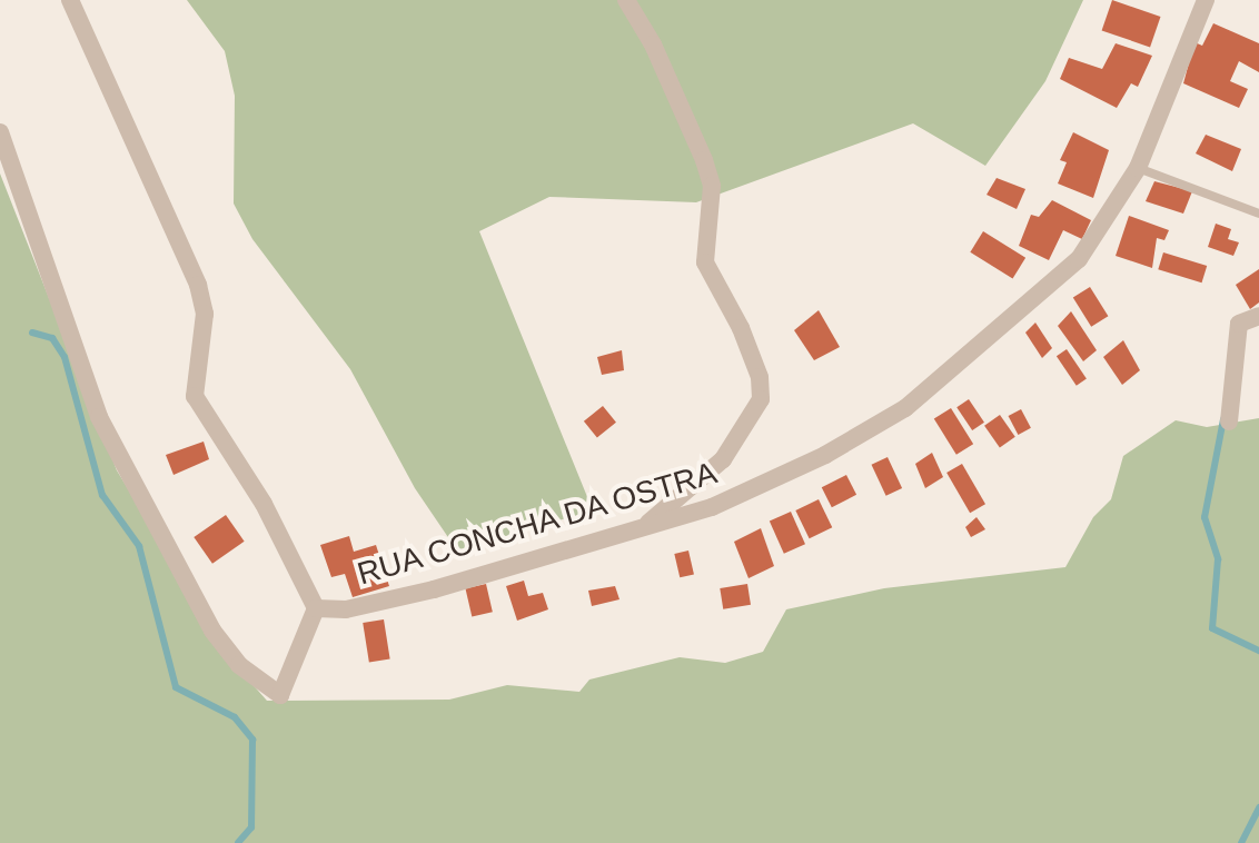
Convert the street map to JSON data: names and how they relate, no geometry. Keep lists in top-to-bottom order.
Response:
{
  "streets": {
    "street": ["RUA CONCHA DA OSTRA"]
  }
}
